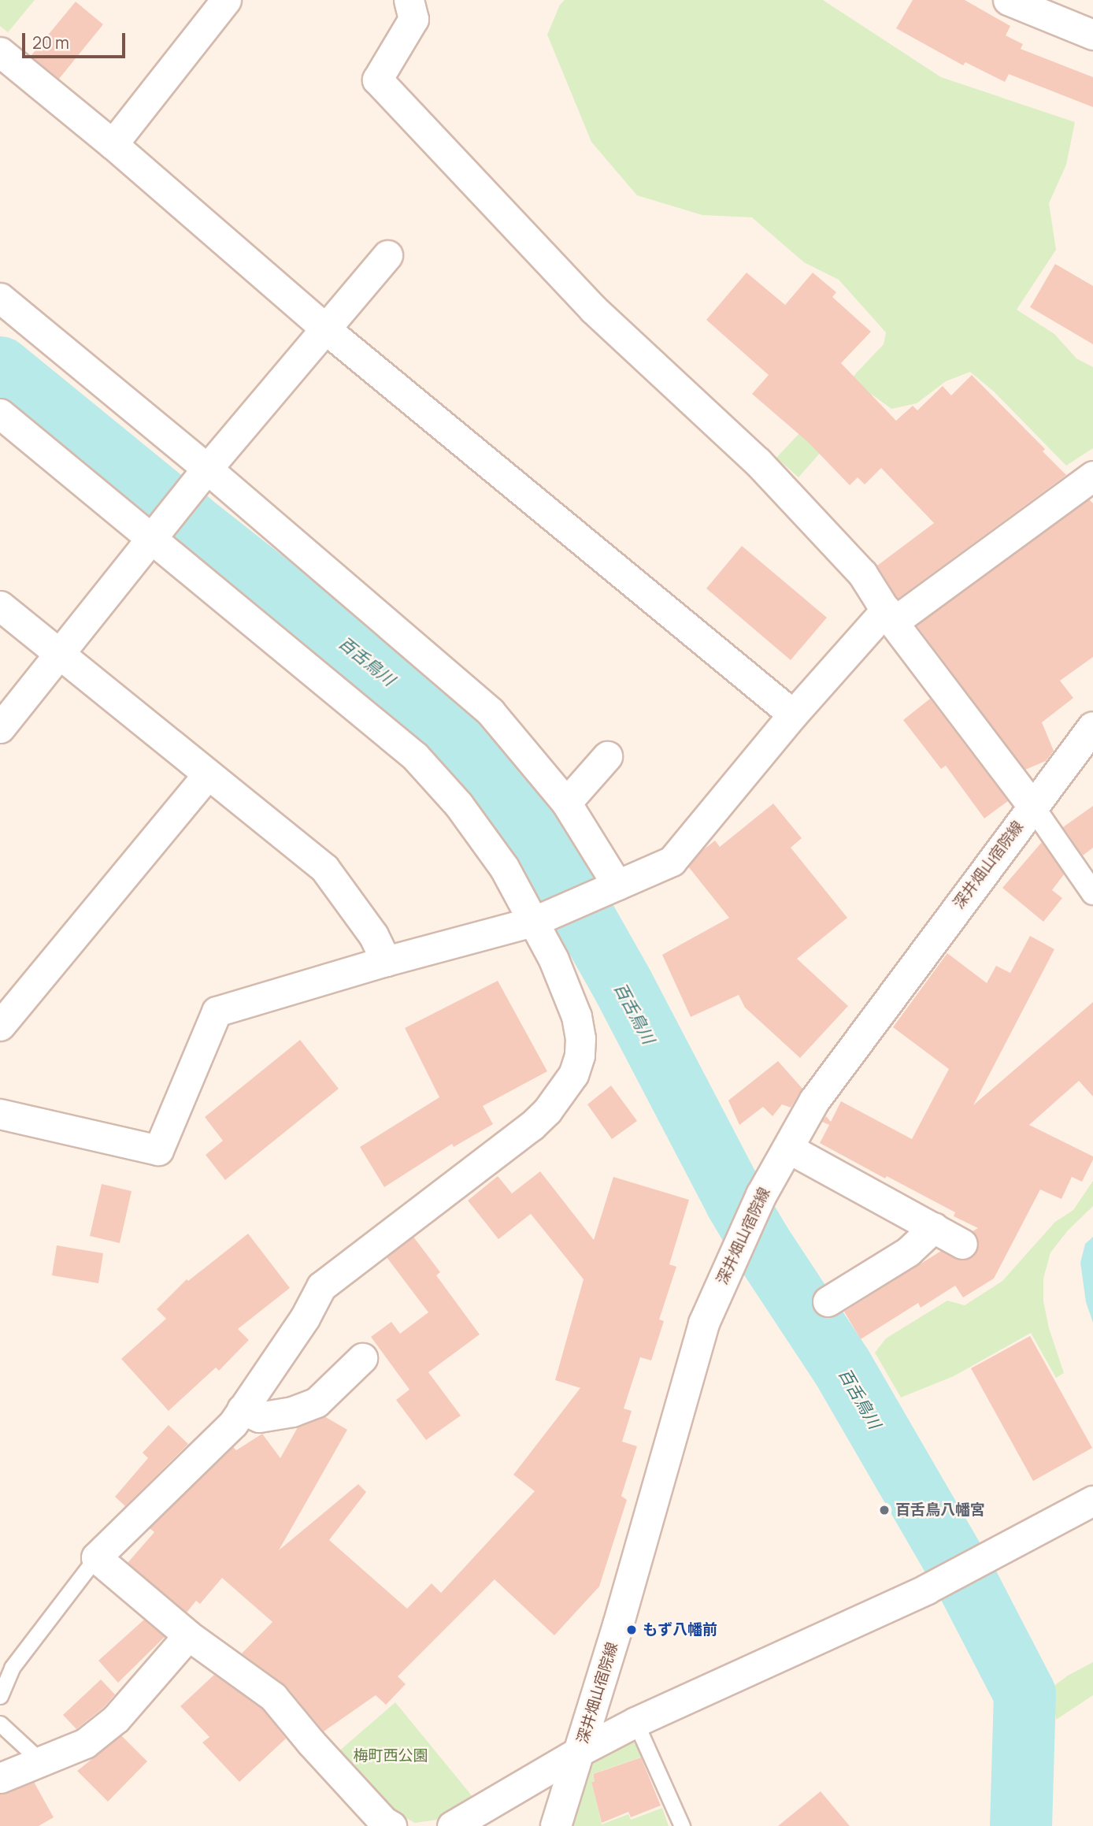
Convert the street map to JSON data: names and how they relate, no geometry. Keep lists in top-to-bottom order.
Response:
{
  "streets": {
    "main road": ["深井畑山宿院線"]
  },
  "water": ["百舌鳥川"],
  "parks": ["梅町西公園"],
  "places": ["百舌鳥八幡宮", "もず八幡前"],
  "scale_bar": "20 m"
}
